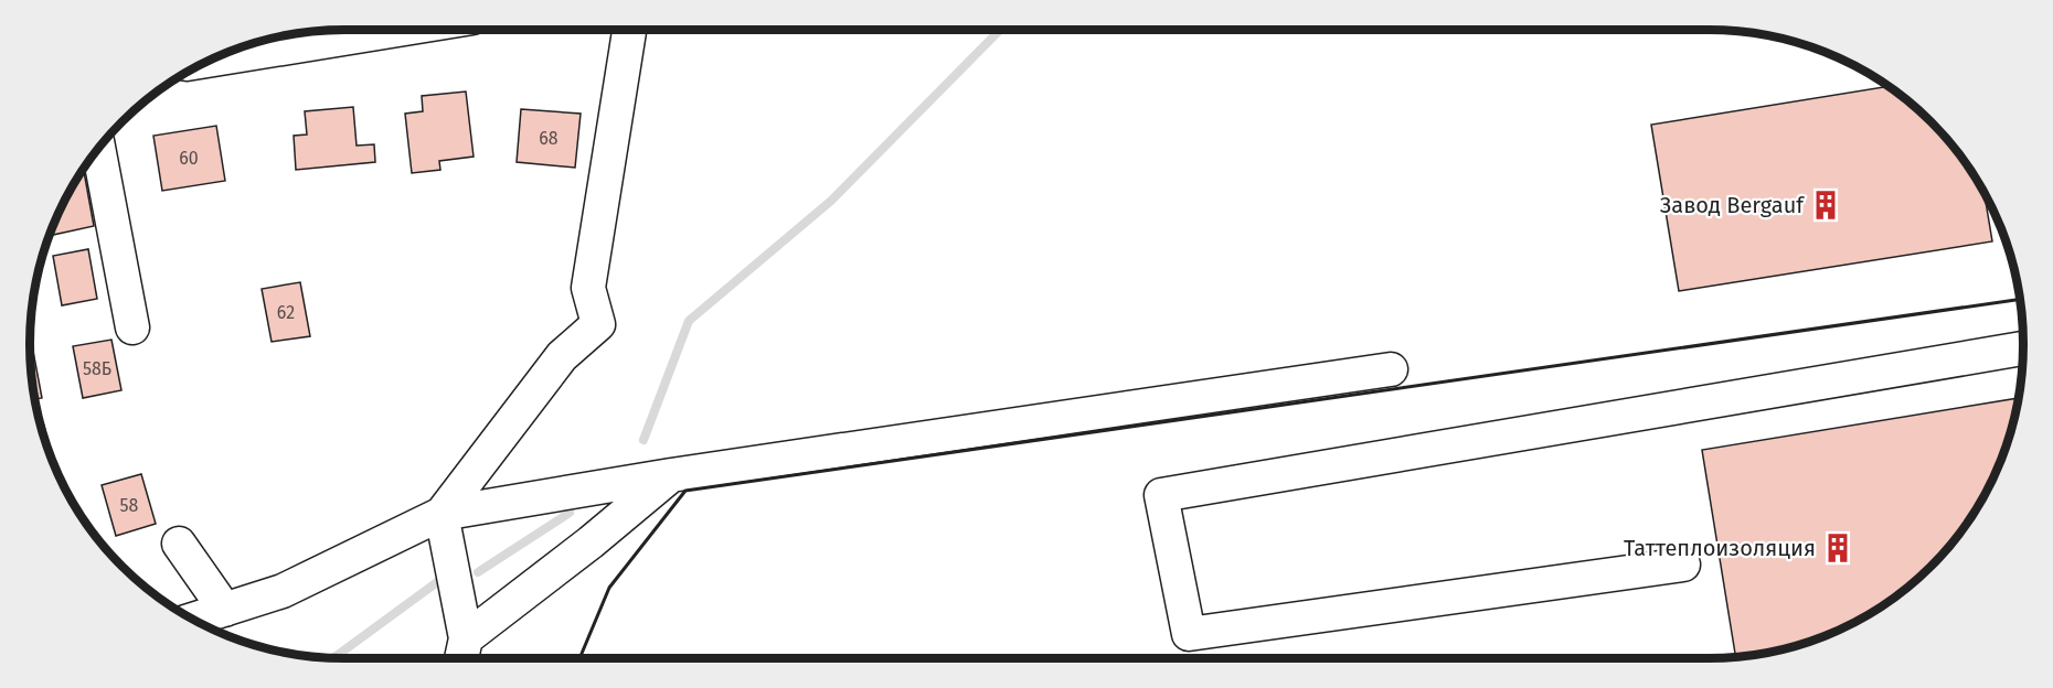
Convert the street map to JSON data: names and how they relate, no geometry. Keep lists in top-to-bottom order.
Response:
{
  "places": {
    "building": ["Завод Bergauf", "Таттеплоизоляция"]
  },
  "house_numbers": [
    "68",
    "60",
    "62",
    "58Б",
    "58"
  ]
}
